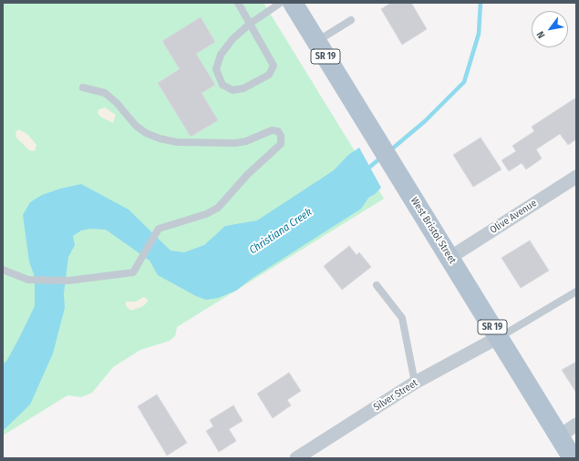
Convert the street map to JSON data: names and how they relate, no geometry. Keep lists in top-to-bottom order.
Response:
{
  "streets": {
    "main road": ["SR 19", "West Bristol Street"],
    "street": ["Olive Avenue", "Silver Street"]
  },
  "crossings": [
    ["Olive Avenue", "West Bristol Street"],
    ["West Bristol Street", "Silver Street"]
  ],
  "water": ["Christiana Creek"],
  "north": "bottom left"
}
